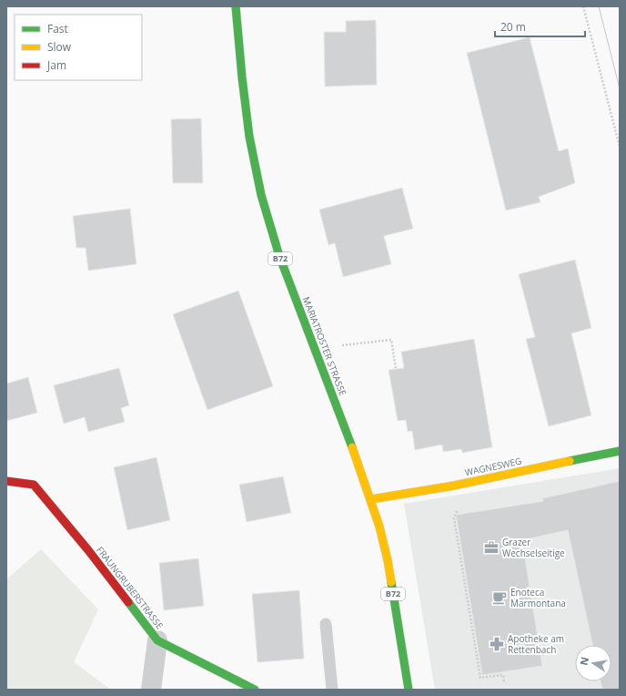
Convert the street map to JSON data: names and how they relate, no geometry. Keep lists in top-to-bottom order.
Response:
{
  "streets": {
    "main road": [
      "B72",
      "MARIATROSTER STRASSE",
      "WAGNESWEG",
      "FRAUNGRUBERSTRASSE"
    ]
  },
  "crossings": [
    ["MARIATROSTER STRASSE", "WAGNESWEG"]
  ],
  "places": {
    "office": ["Grazer Wechselseitige"],
    "cafe": ["Enoteca Marmontana"],
    "pharmacy": ["Apotheke am Rettenbach"]
  },
  "legend": ["Fast", "Slow", "Jam"],
  "scale_bar": "20 m",
  "north": "left"
}
